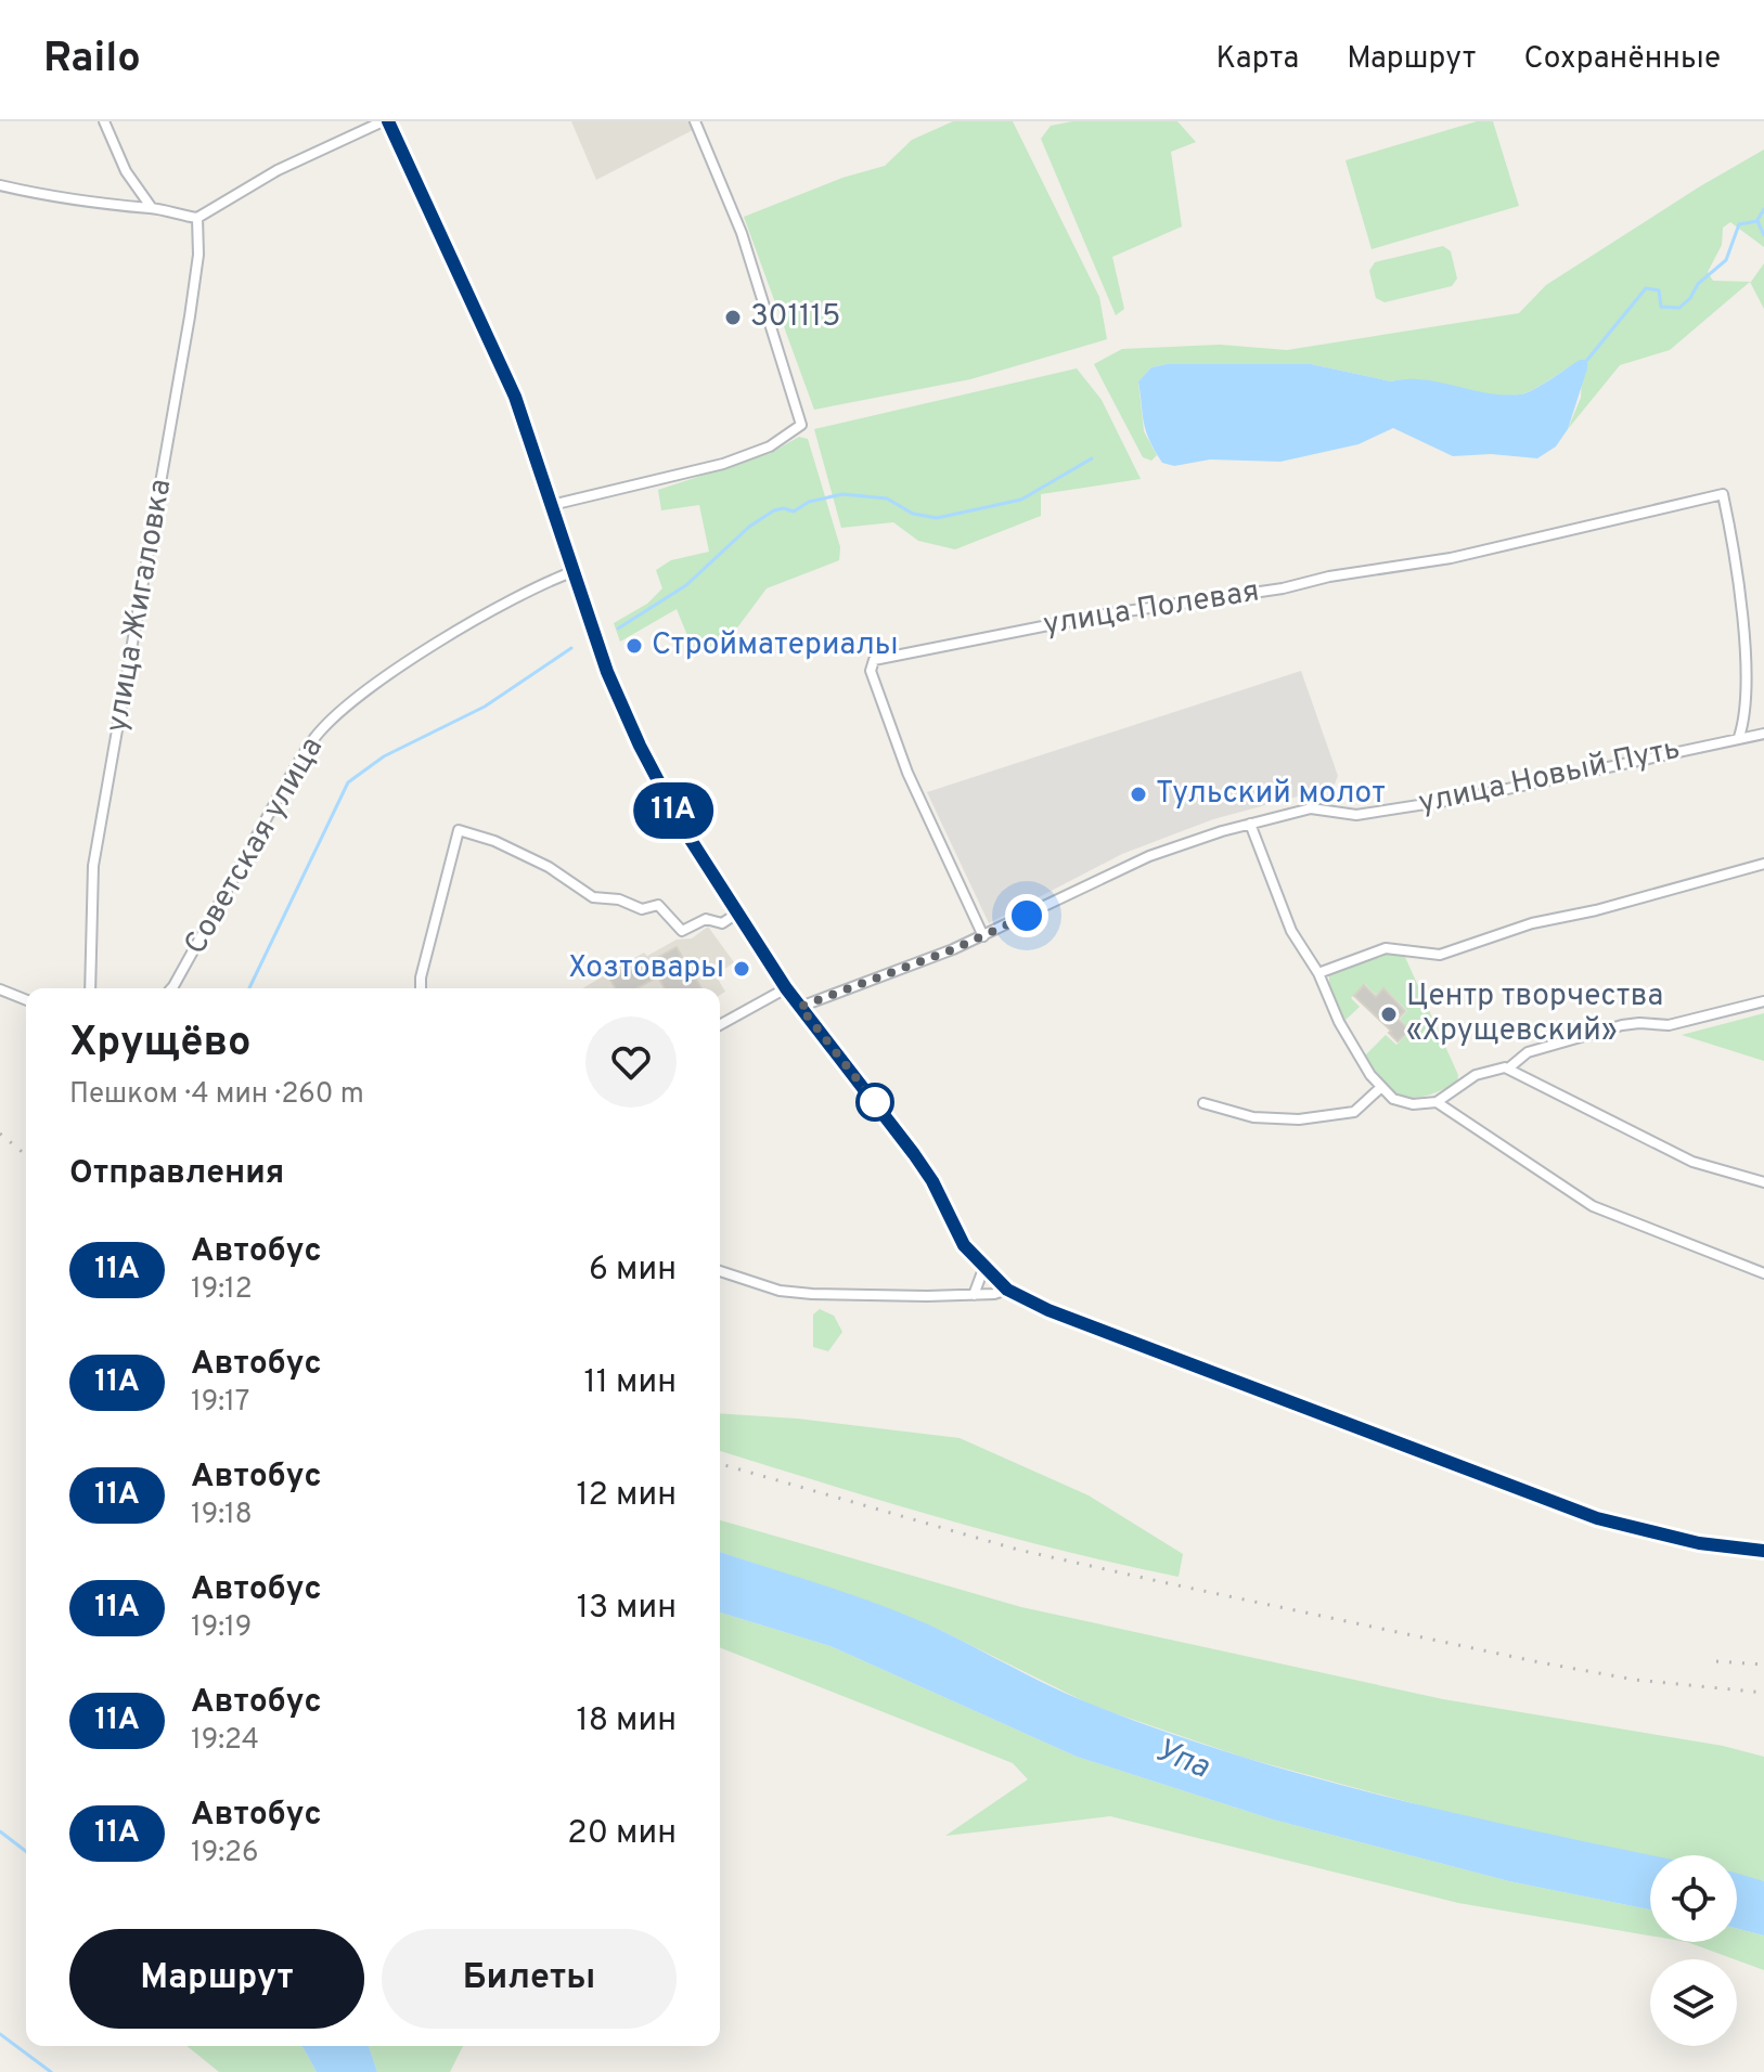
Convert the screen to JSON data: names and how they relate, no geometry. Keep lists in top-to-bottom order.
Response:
{
  "streets": {
    "street": [
      "улица Жигаловка",
      "улица Полевая",
      "улица Новый Путь",
      "Советская улица"
    ]
  },
  "crossings": [
    ["улица Полевая", "улица Новый Путь"]
  ],
  "water": ["Упа"],
  "places": [
    "301115",
    "Стройматериалы",
    "Тульский молот",
    "Хозтовары",
    "Центр творчества «Хрущевский»"
  ],
  "lines": ["bus line 11А"],
  "page": {
    "header": "Railo",
    "nav": ["Карта", "Маршрут", "Сохранённые"],
    "on_map": "11А",
    "heading": [
      ["Хрущёво", "Пешком · 4 мин · 260 m"],
      "Отправления"
    ],
    "list": [
      {
        "mark": "11А",
        "name": "Автобус",
        "note": "19:12",
        "value": "6 мин"
      },
      {
        "mark": "11А",
        "name": "Автобус",
        "note": "19:17",
        "value": "11 мин"
      },
      {
        "mark": "11А",
        "name": "Автобус",
        "note": "19:18",
        "value": "12 мин"
      },
      {
        "mark": "11А",
        "name": "Автобус",
        "note": "19:19",
        "value": "13 мин"
      },
      {
        "mark": "11А",
        "name": "Автобус",
        "note": "19:24",
        "value": "18 мин"
      },
      {
        "mark": "11А",
        "name": "Автобус",
        "note": "19:26",
        "value": "20 мин"
      }
    ],
    "buttons": ["Маршрут", "Билеты"]
  }
}
